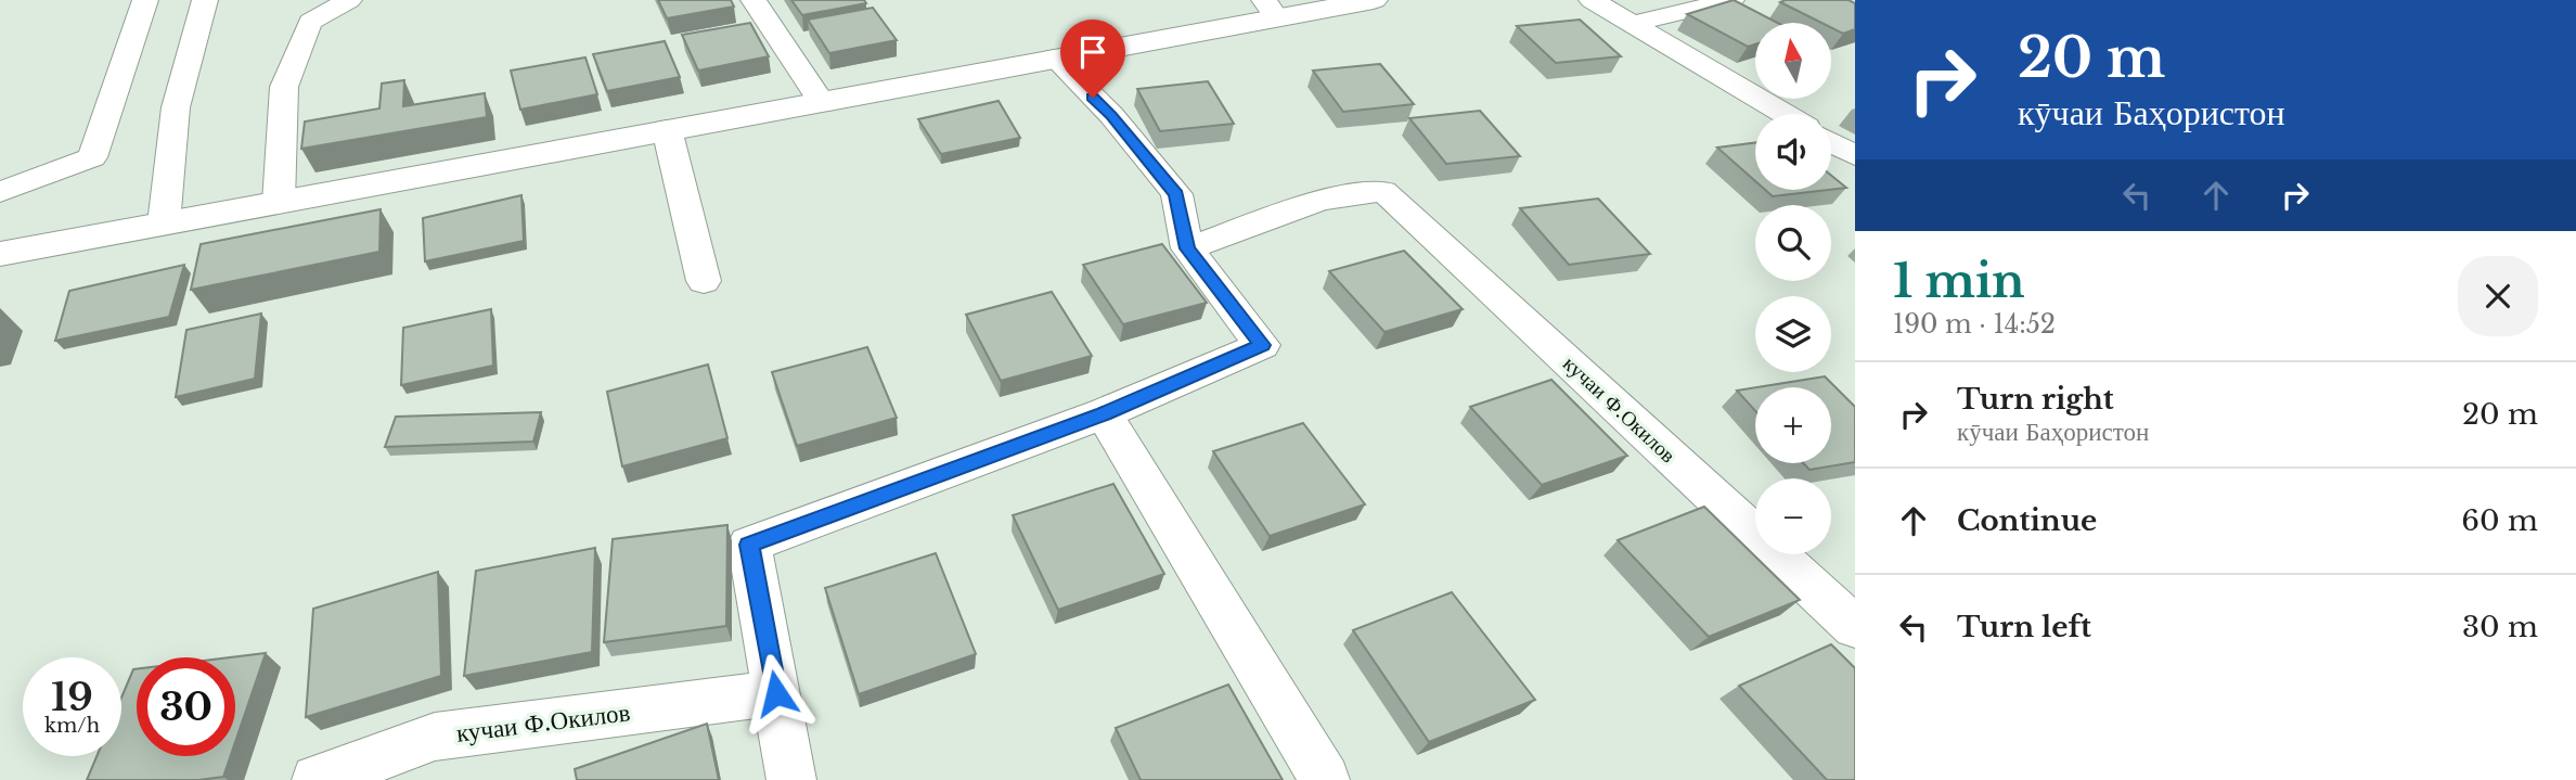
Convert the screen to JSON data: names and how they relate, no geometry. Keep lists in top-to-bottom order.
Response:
{
  "streets": {
    "street": ["кучаи Ф.Окилов"]
  },
  "north": "top",
  "page": {
    "turn": ["20 m", "кӯчаи Баҳористон"],
    "map_buttons": ["+", "−"],
    "heading": ["1 min", "190 m · 14:52"],
    "list": [
      {
        "name": "Turn right",
        "note": "кӯчаи Баҳористон",
        "value": "20 m"
      },
      {
        "name": "Continue",
        "value": "60 m"
      },
      {
        "name": "Turn left",
        "value": "30 m"
      }
    ],
    "speed": "19 km/h",
    "limit": "30"
  }
}
